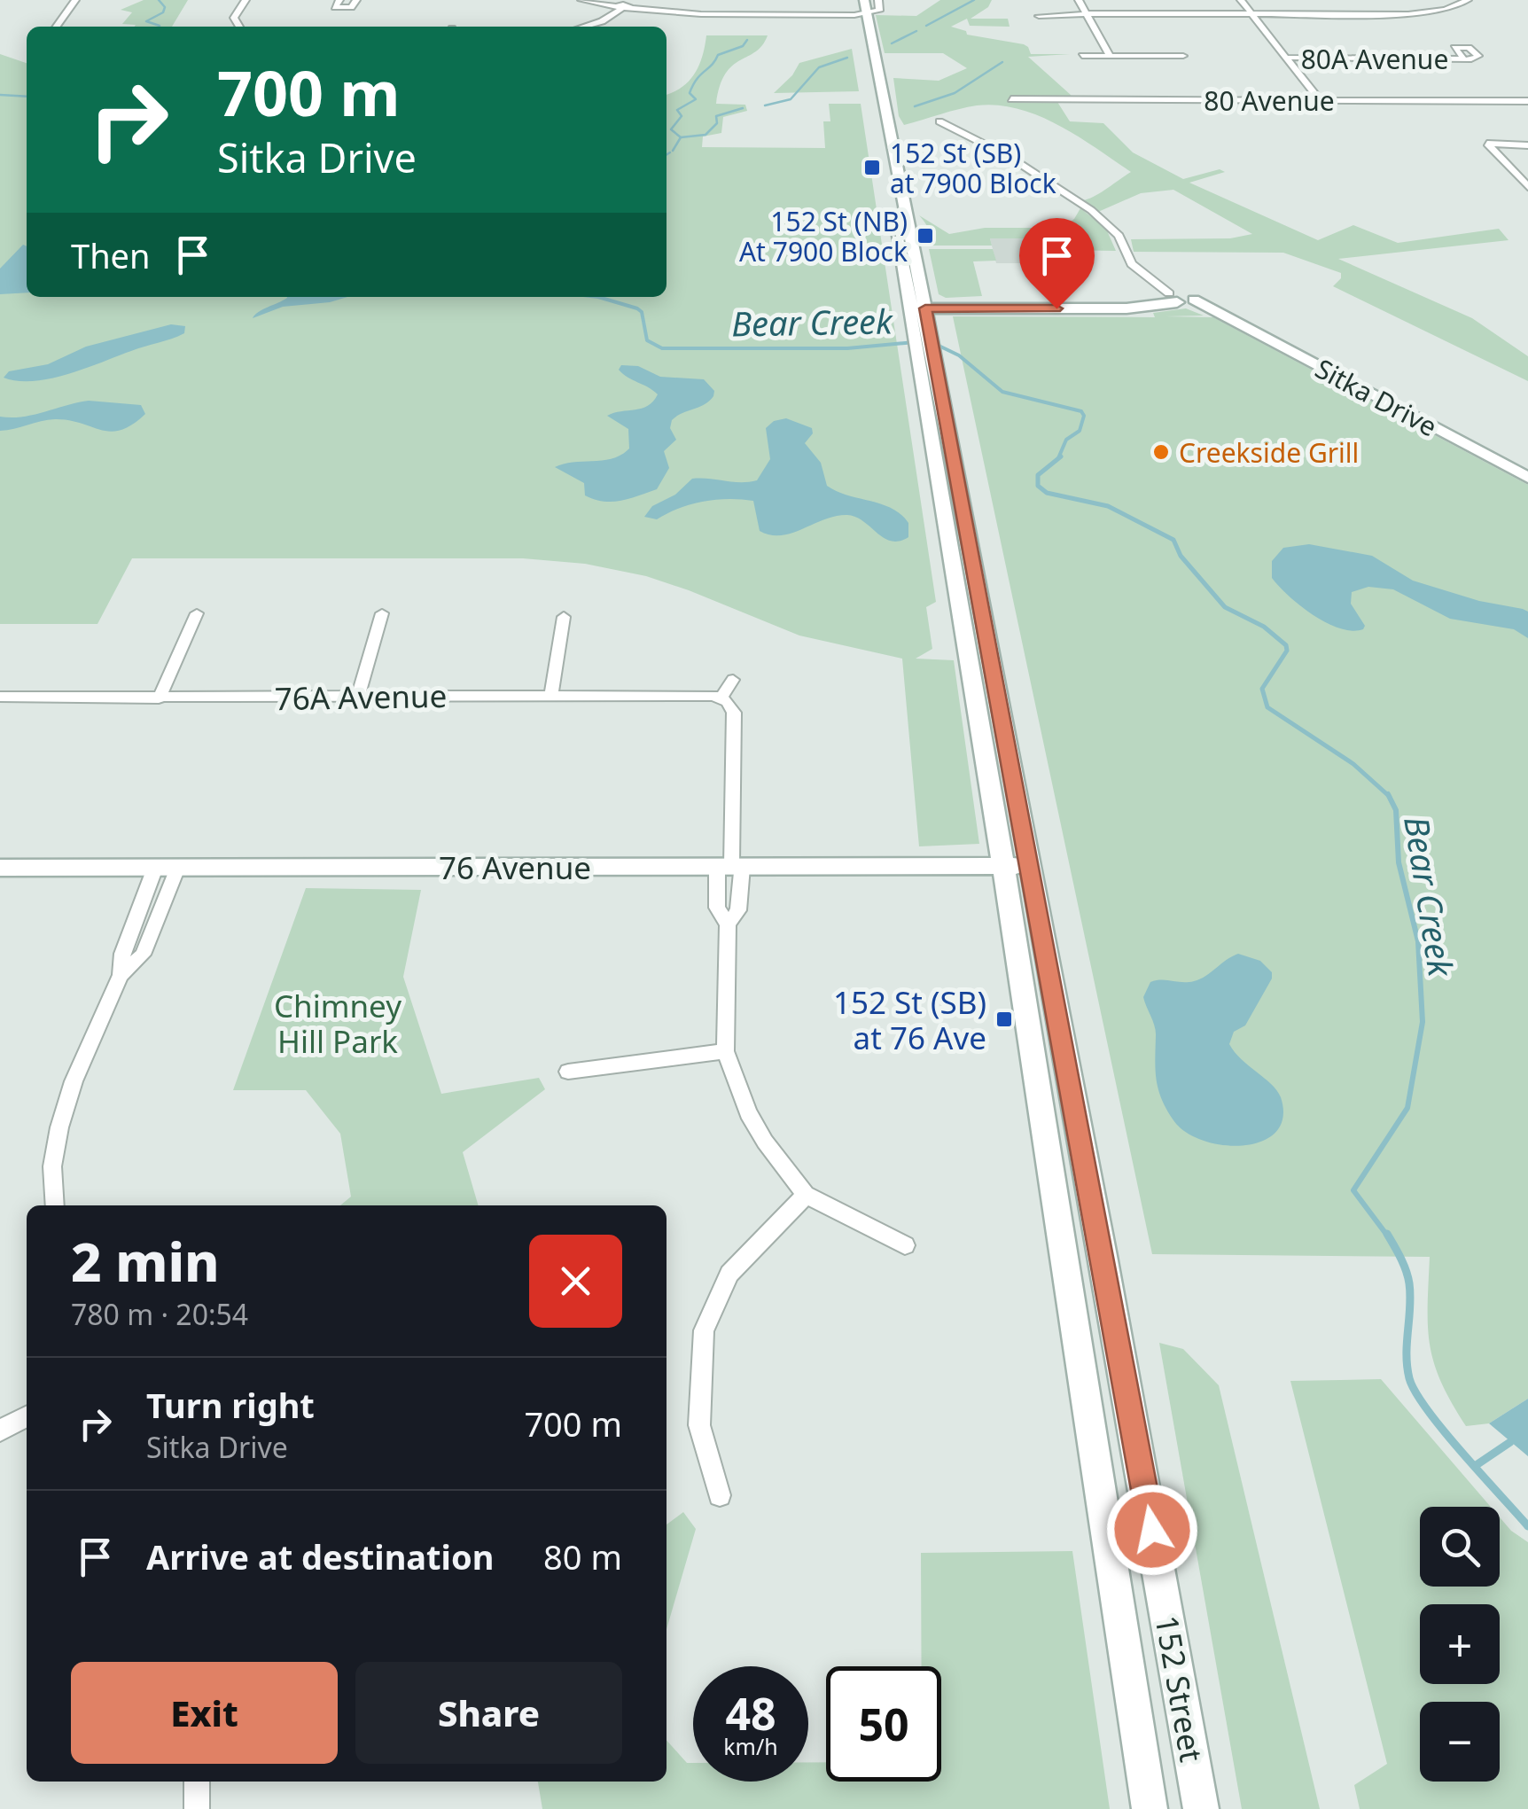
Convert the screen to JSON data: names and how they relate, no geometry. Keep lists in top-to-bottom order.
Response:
{
  "streets": {
    "main road": ["Sitka Drive", "76 Avenue", "152 Street"],
    "street": ["80A Avenue", "80 Avenue", "76A Avenue"]
  },
  "crossings": [
    ["Sitka Drive", "152 Street"],
    ["76 Avenue", "152 Street"]
  ],
  "water": ["Bear Creek"],
  "parks": ["Chimney Hill Park"],
  "places": {
    "transit": ["152 St (SB) at 7900 Block", "152 St (NB) At 7900 Block", "152 St (SB) at 76 Ave"],
    "other": ["Creekside Grill"]
  },
  "page": {
    "turn": ["700 m", "Sitka Drive"],
    "then": "Then",
    "heading": ["2 min", "780 m · 20:54"],
    "list": [
      {
        "name": "Turn right",
        "note": "Sitka Drive",
        "value": "700 m"
      },
      {
        "name": "Arrive at destination",
        "value": "80 m"
      }
    ],
    "map_buttons": ["+", "−"],
    "buttons": ["Exit", "Share"],
    "speed": "48 km/h",
    "limit": "50"
  }
}
